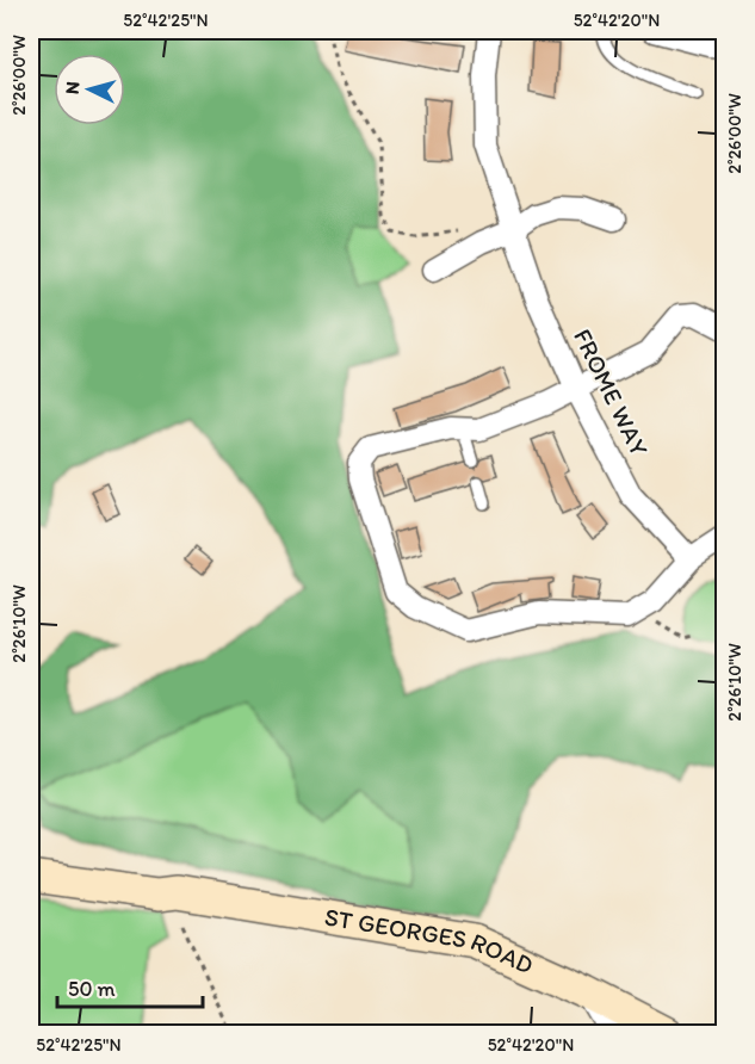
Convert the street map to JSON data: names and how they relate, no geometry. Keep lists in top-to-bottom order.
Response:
{
  "streets": {
    "street": ["FROME WAY", "ST GEORGES ROAD"]
  },
  "scale_bar": "50 m",
  "north": "left",
  "coordinates": [
    "52°42'25\"N",
    "52°42'20\"N",
    "2°26'00\"W",
    "2°26'10\"W"
  ]
}
